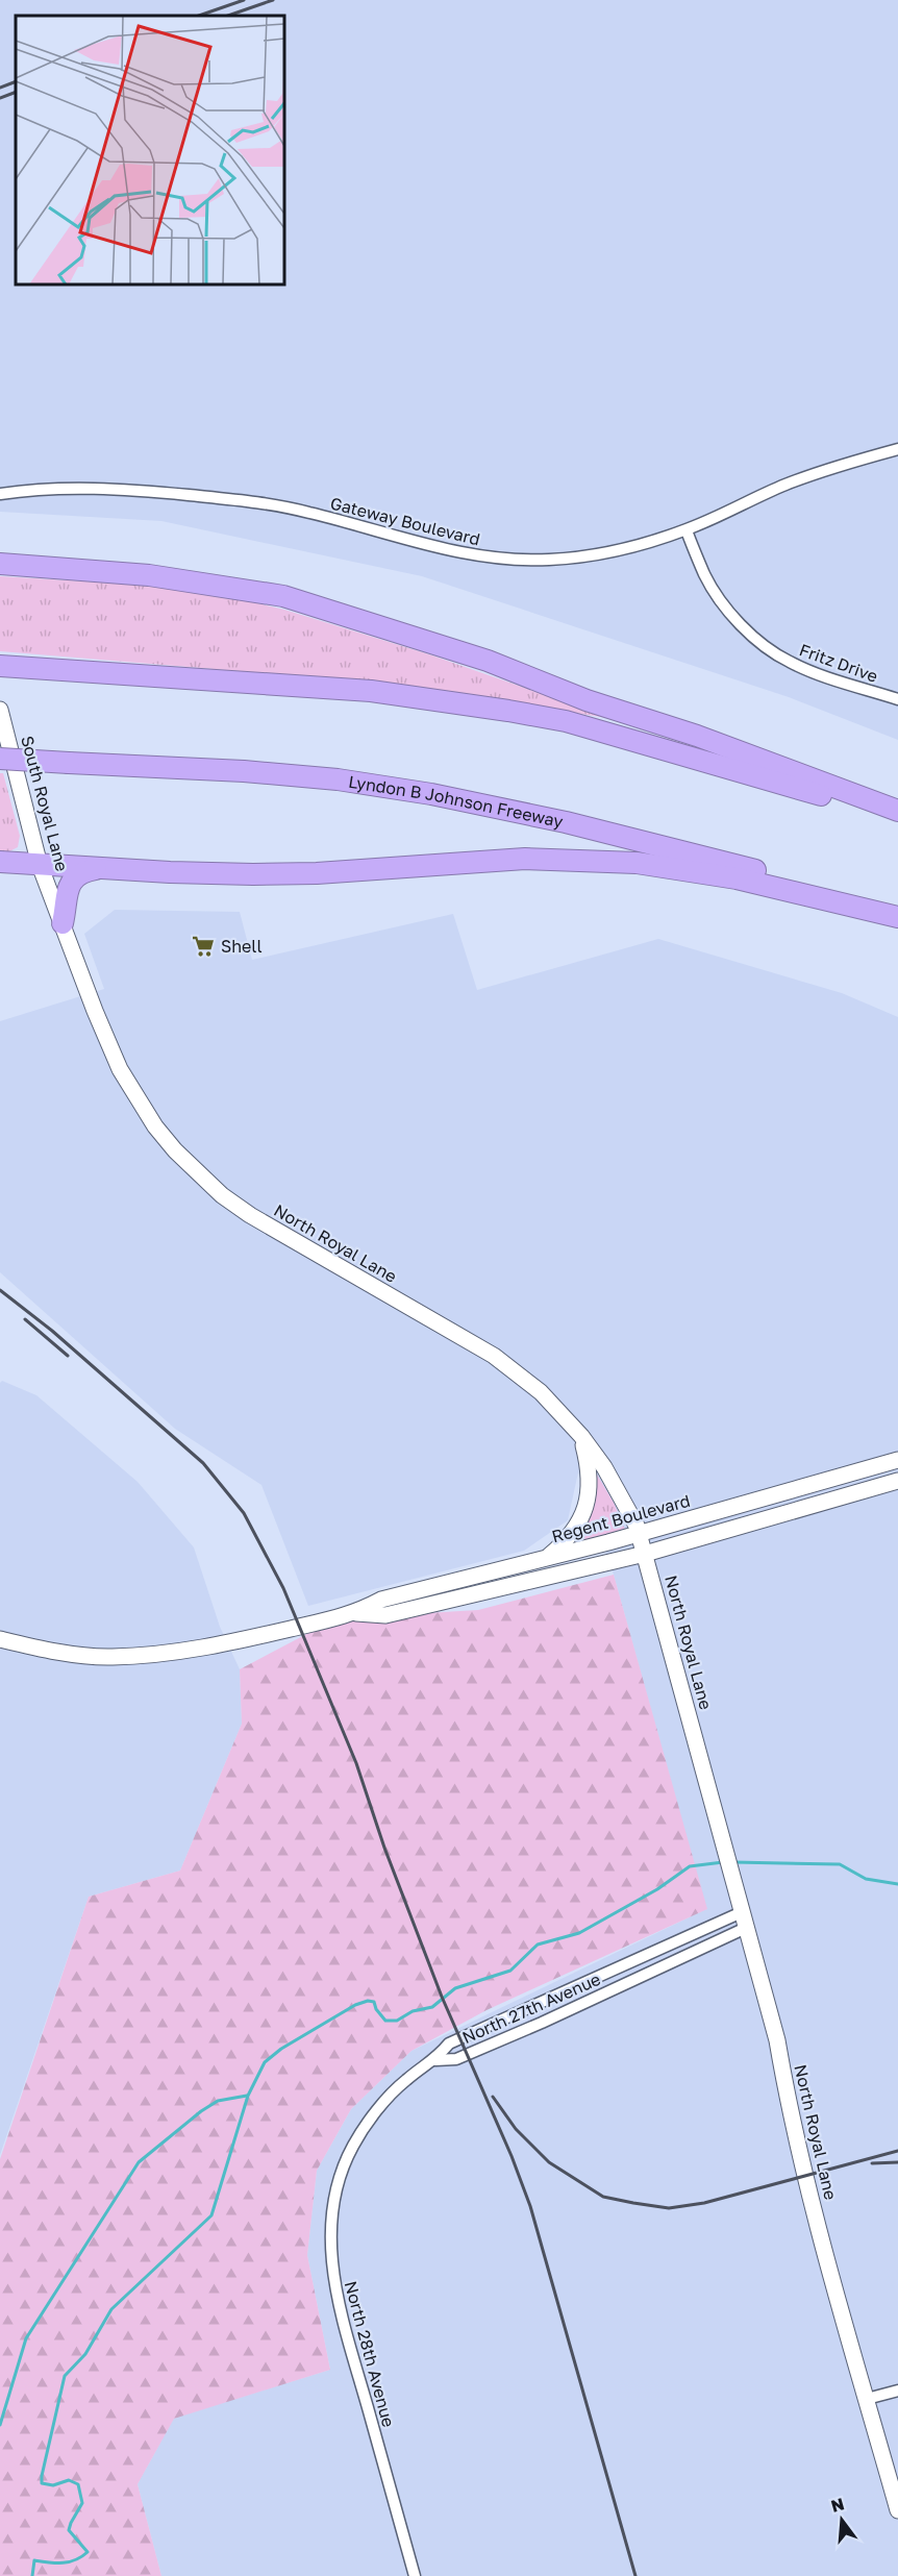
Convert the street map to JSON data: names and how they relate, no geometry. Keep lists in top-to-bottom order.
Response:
{
  "streets": {
    "highway": ["Lyndon B Johnson Freeway"],
    "main road": ["South Royal Lane", "North Royal Lane", "Regent Boulevard"],
    "street": [
      "Gateway Boulevard",
      "Fritz Drive",
      "North 27th Avenue",
      "North 28th Avenue"
    ]
  },
  "crossings": [
    ["Gateway Boulevard", "Fritz Drive"],
    ["South Royal Lane", "North Royal Lane"],
    ["North Royal Lane", "Regent Boulevard"],
    ["North Royal Lane", "North 27th Avenue"],
    ["North 27th Avenue", "North 28th Avenue"]
  ],
  "places": {
    "supermarket": ["Shell"]
  },
  "north": "top"
}
